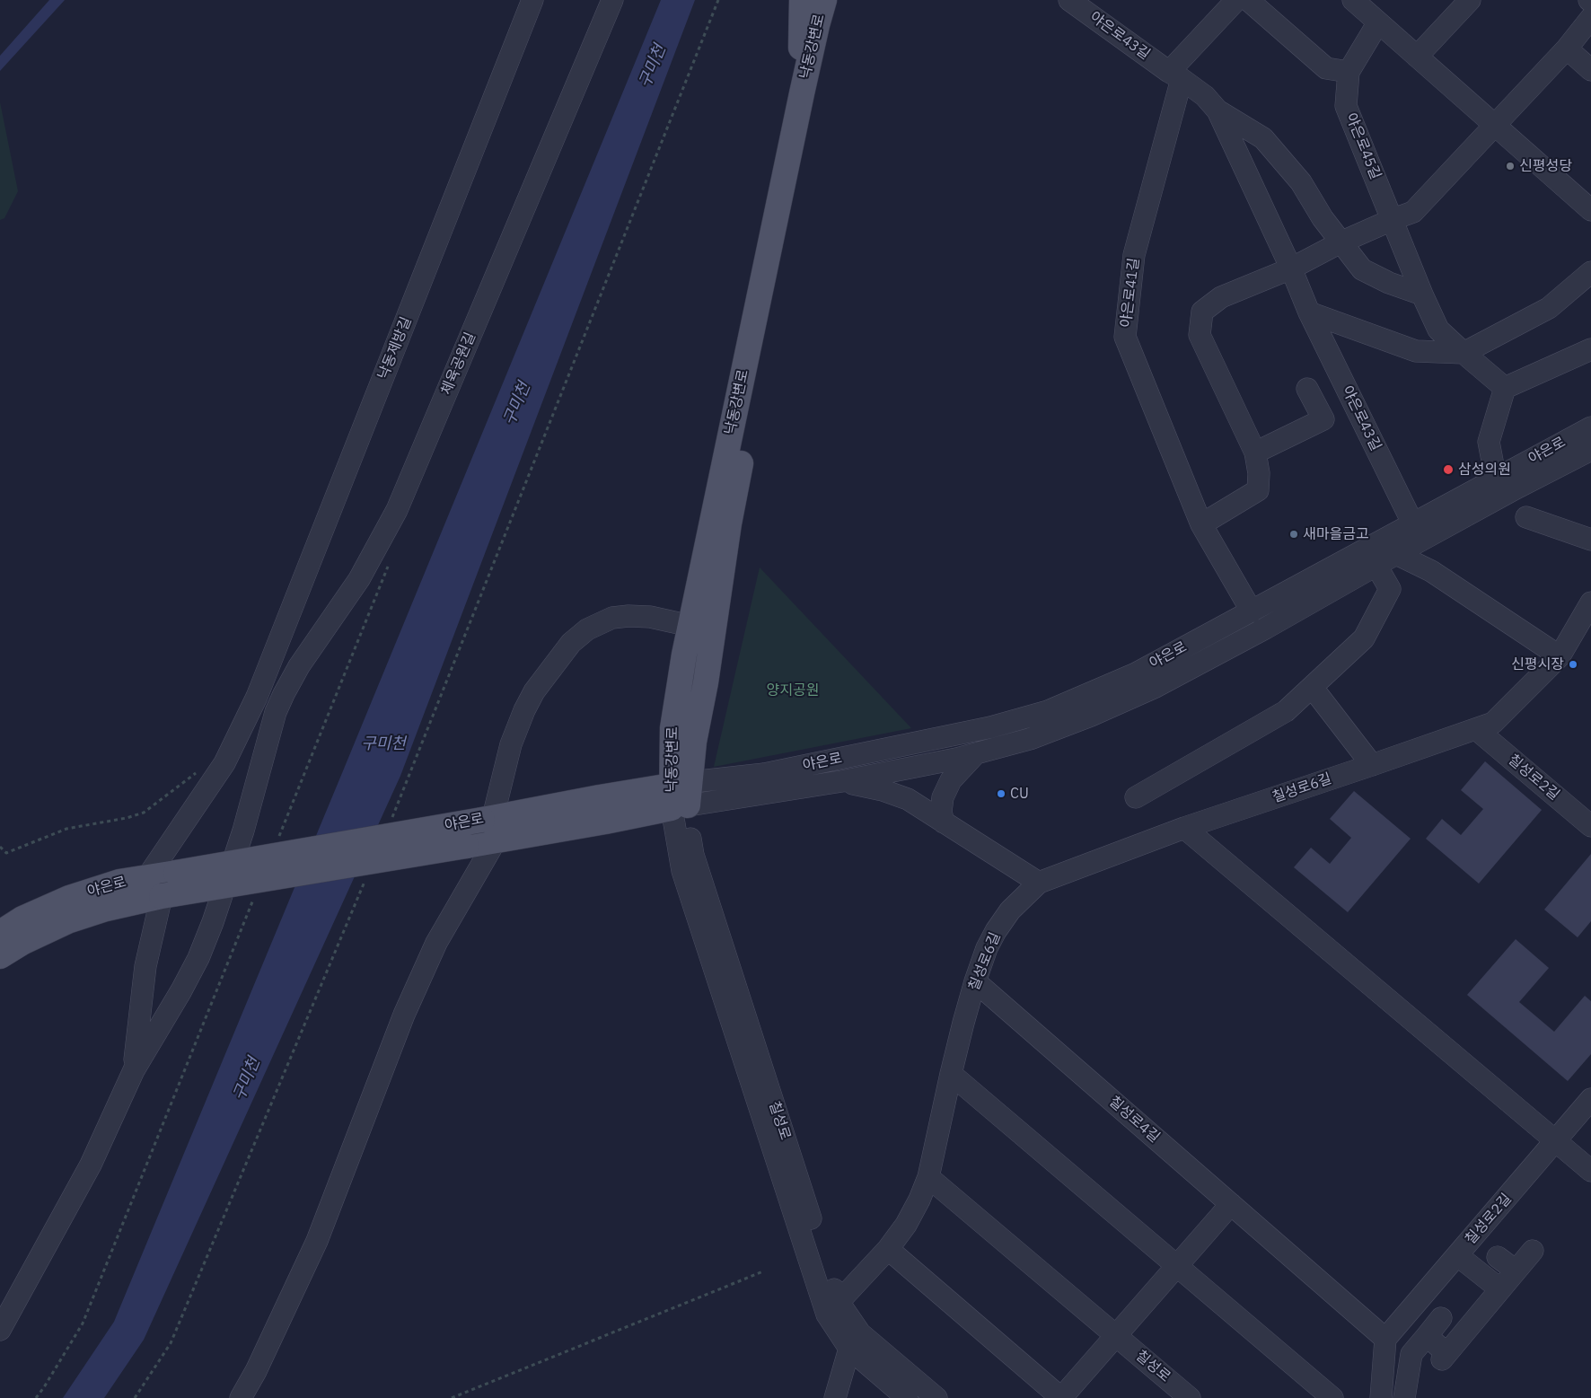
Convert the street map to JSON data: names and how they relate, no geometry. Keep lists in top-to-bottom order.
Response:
{
  "streets": {
    "main road": ["낙동강변로", "야은로"],
    "street": [
      "야은로43길",
      "야은로45길",
      "야은로41길",
      "낙동제방길",
      "체육공원길",
      "칠성로2길",
      "칠성로6길",
      "칠성로4길",
      "칠성로"
    ]
  },
  "crossings": [
    ["야은로43길", "야은로41길"],
    ["야은로43길", "야은로"],
    ["낙동강변로", "야은로"],
    ["낙동강변로", "칠성로"],
    ["야은로41길", "야은로"],
    ["낙동제방길", "야은로"],
    ["야은로", "칠성로"],
    ["칠성로2길", "칠성로6길"],
    ["칠성로6길", "칠성로4길"],
    ["칠성로6길", "칠성로"]
  ],
  "water": ["구미천"],
  "parks": ["양지공원"],
  "places": [
    "신평성당",
    "삼성의원",
    "새마을금고",
    "신평시장",
    "CU"
  ]
}
